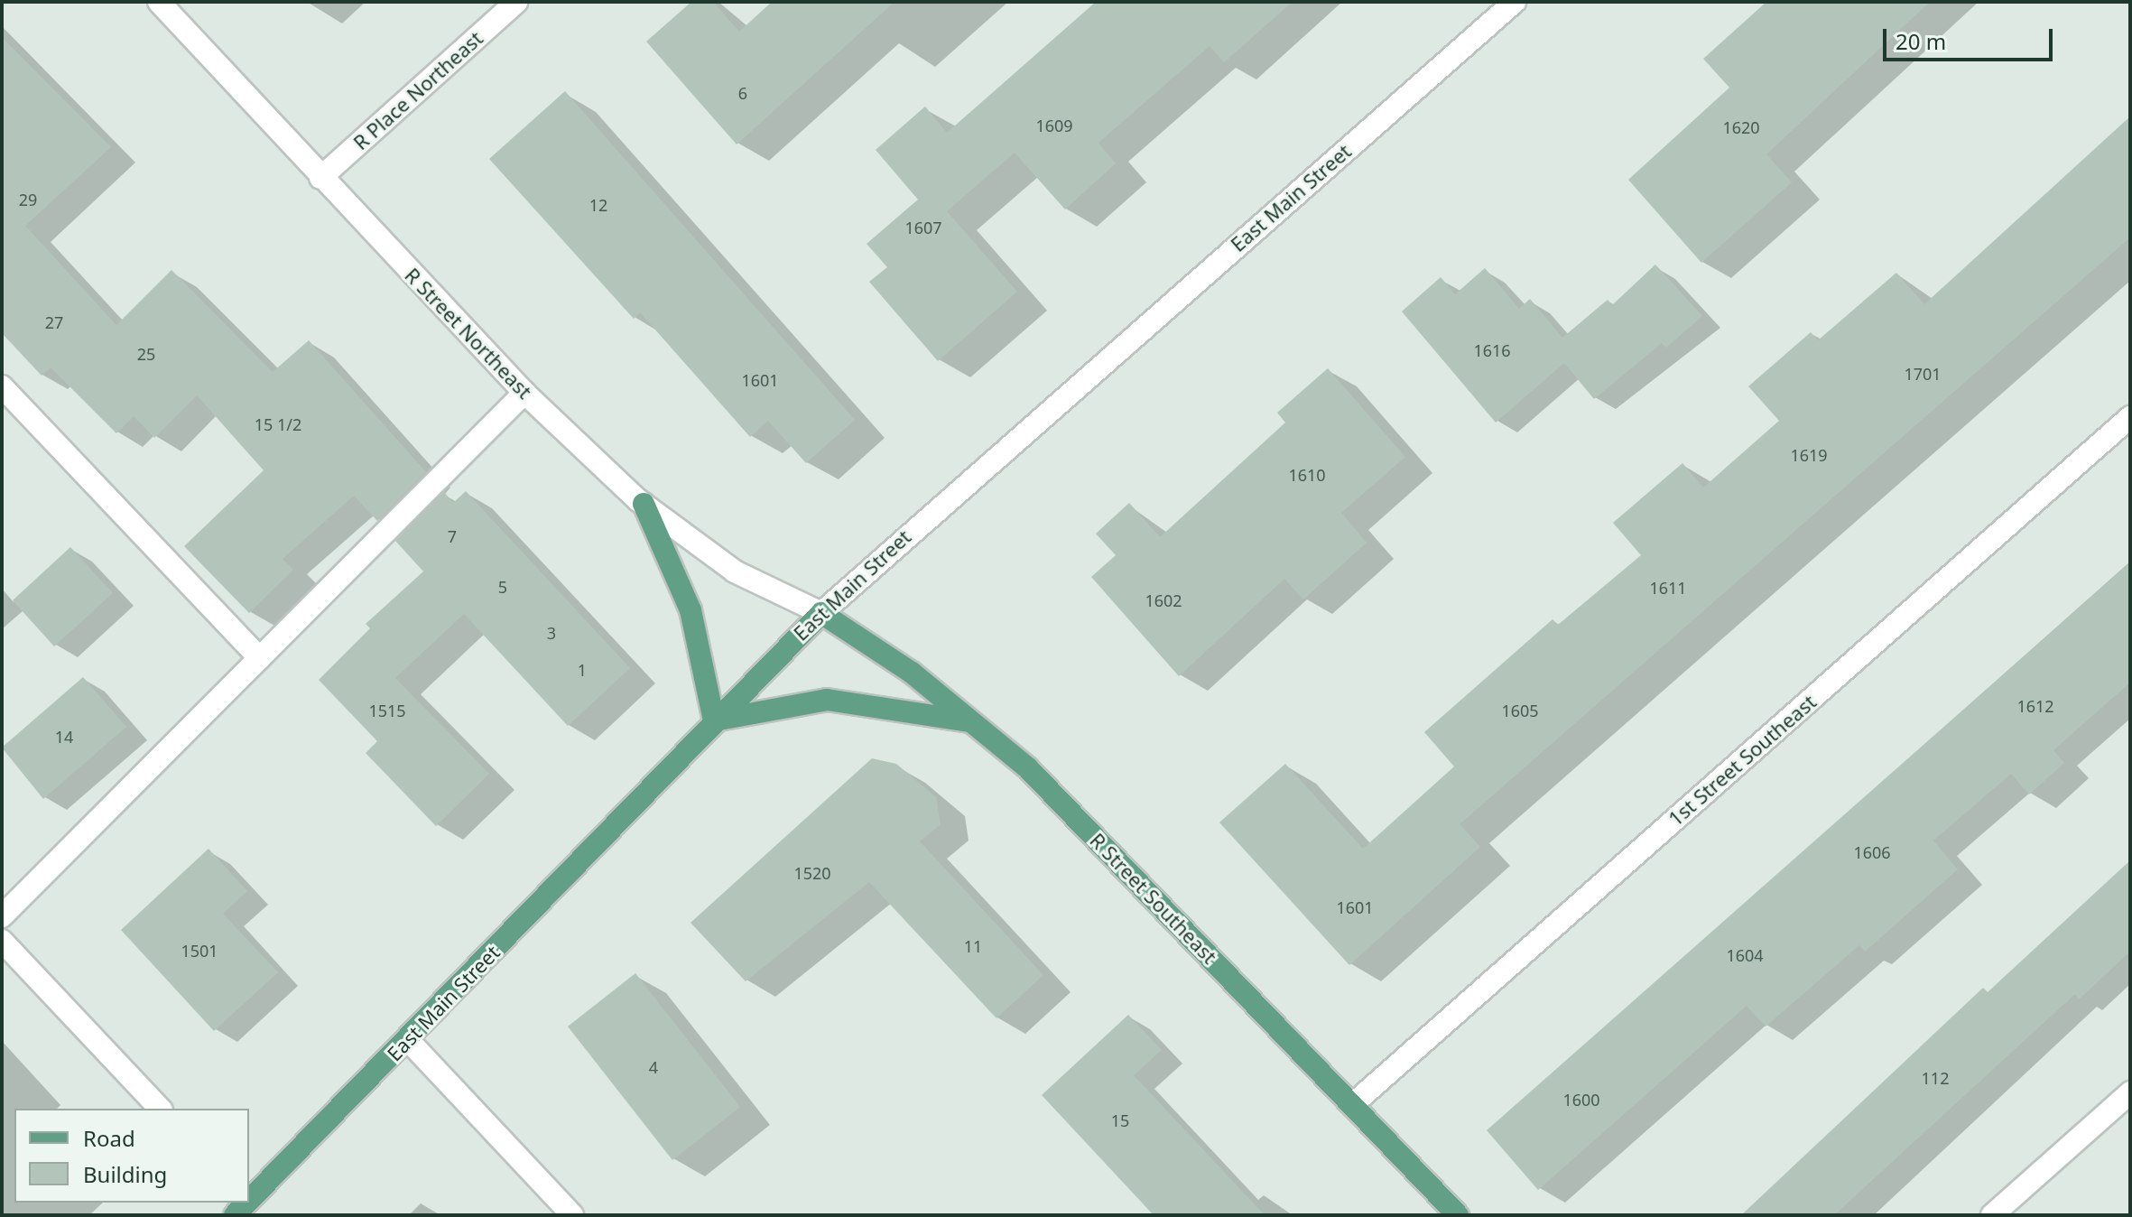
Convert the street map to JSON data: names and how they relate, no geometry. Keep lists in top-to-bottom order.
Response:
{
  "streets": {
    "main road": ["East Main Street", "R Street Southeast"],
    "street": ["R Place Northeast", "R Street Northeast", "1st Street Southeast"]
  },
  "crossings": [
    ["R Place Northeast", "R Street Northeast"],
    ["East Main Street", "R Street Northeast"],
    ["East Main Street", "R Street Southeast"],
    ["R Street Northeast", "R Street Southeast"],
    ["1st Street Southeast", "R Street Southeast"]
  ],
  "house_numbers": [
    "6",
    "1609",
    "1620",
    "29",
    "12",
    "1607",
    "27",
    "1616",
    "25",
    "1701",
    "1601",
    "15 1/2",
    "1619",
    "1610",
    "7",
    "5",
    "1611",
    "1602",
    "3",
    "1",
    "1612",
    "1515",
    "1605",
    "14",
    "1606",
    "1520",
    "1601",
    "11",
    "1501",
    "1604",
    "4",
    "112",
    "1600",
    "15"
  ],
  "legend": ["Road", "Building"],
  "scale_bar": "20 m"
}
